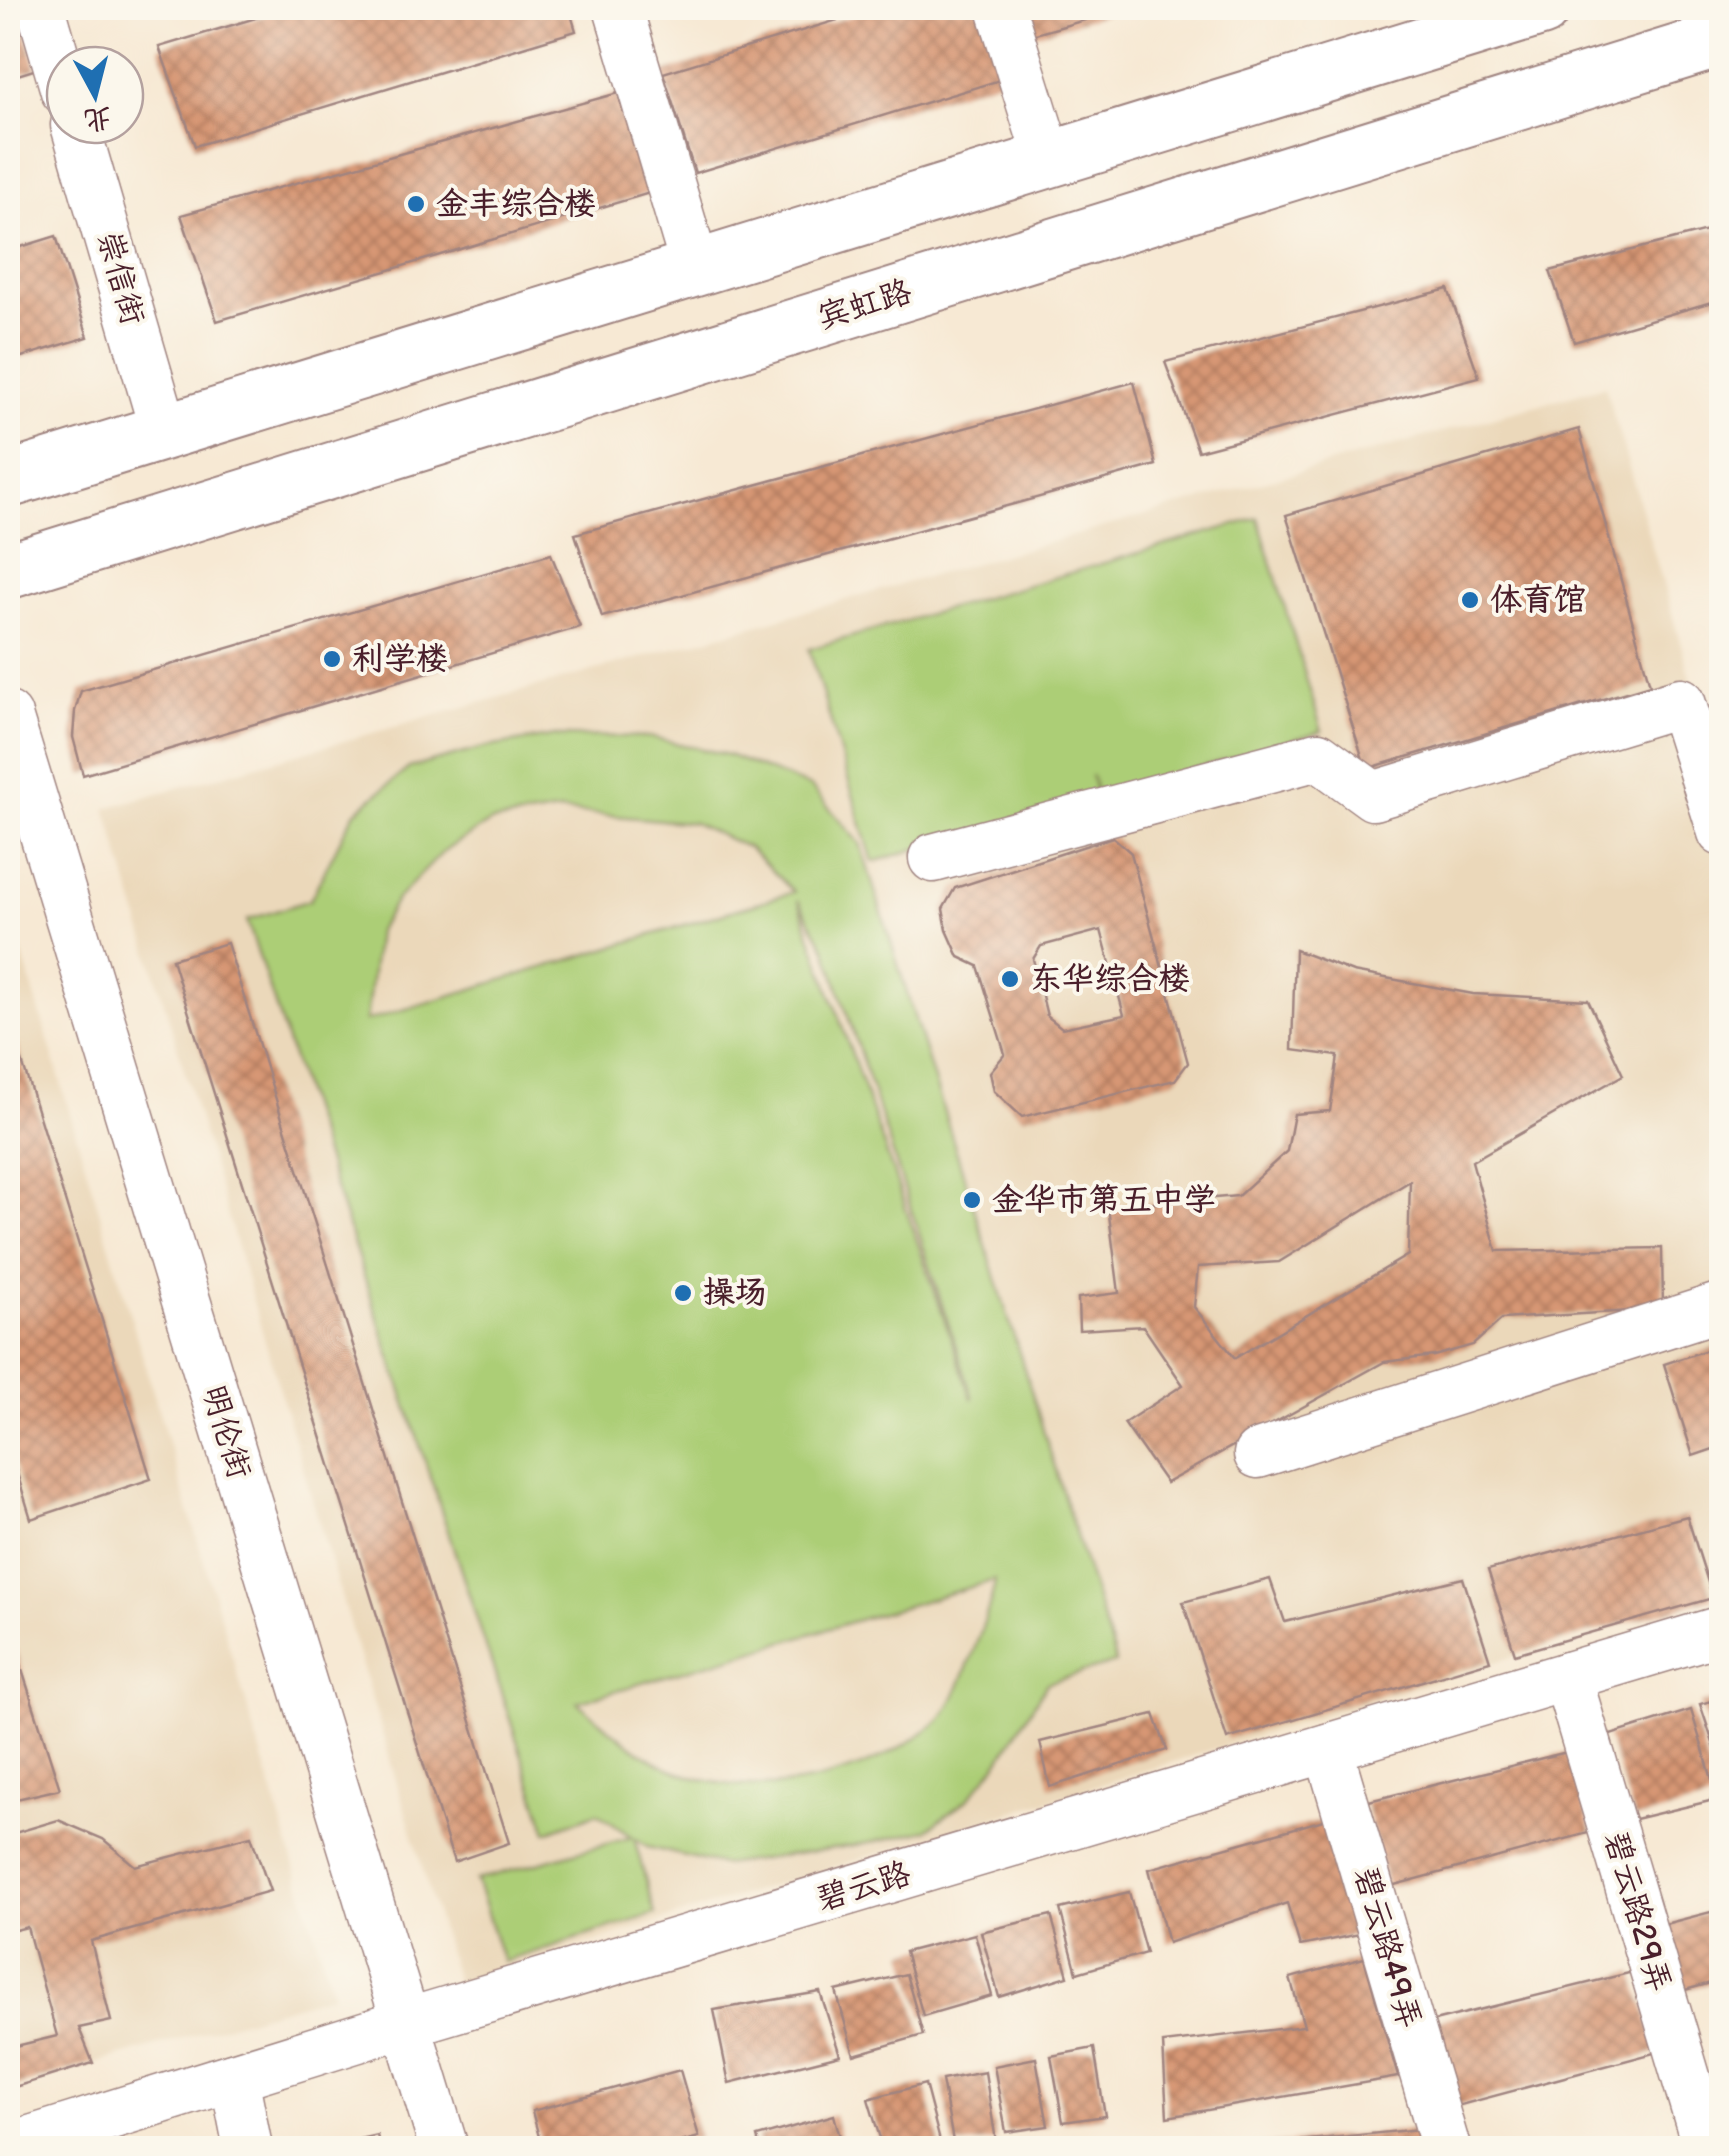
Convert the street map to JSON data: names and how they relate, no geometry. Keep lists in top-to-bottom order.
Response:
{
  "streets": {
    "main road": ["宾虹路"],
    "street": [
      "崇信街",
      "明伦街",
      "碧云路",
      "碧云路29弄",
      "碧云路49弄"
    ]
  },
  "crossings": [
    ["明伦街", "碧云路"],
    ["碧云路", "碧云路29弄"],
    ["碧云路", "碧云路49弄"]
  ],
  "places": [
    "金丰综合楼",
    "体育馆",
    "利学楼",
    "东华综合楼",
    "金华市第五中学",
    "操场"
  ],
  "north": "bottom"
}
